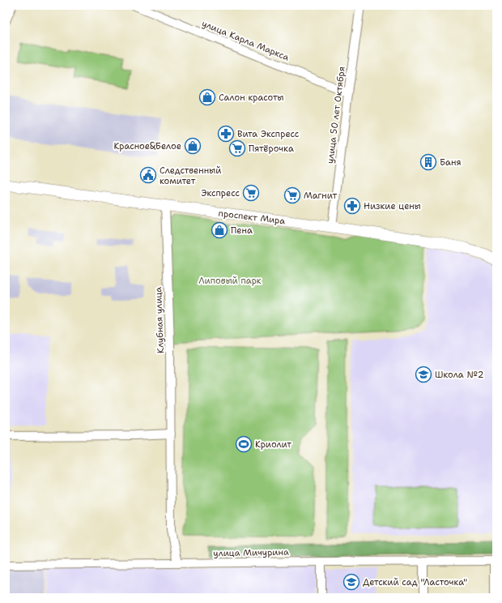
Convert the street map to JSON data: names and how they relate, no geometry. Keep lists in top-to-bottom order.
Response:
{
  "streets": {
    "main road": ["проспект Мира"],
    "street": [
      "улица Карла Маркса",
      "улица 50 лет Октября",
      "Клубная улица",
      "улица Мичурина"
    ]
  },
  "crossings": [
    ["улица Карла Маркса", "улица 50 лет Октября"],
    ["улица 50 лет Октября", "проспект Мира"],
    ["проспект Мира", "Клубная улица"],
    ["Клубная улица", "улица Мичурина"]
  ],
  "parks": ["Липовый парк"],
  "places": {
    "shop": ["Салон красоты", "Красное&Белое", "Пена"],
    "pharmacy": ["Вита Экспресс", "Низкие цены"],
    "supermarket": ["Пятёрочка", "Экспресс", "Магнит"],
    "building": ["Баня"],
    "public building": ["Следственный комитет"],
    "school or university": ["Школа №2", "Детский сад \"Ласточка\""],
    "sports": ["Криолит"]
  }
}
